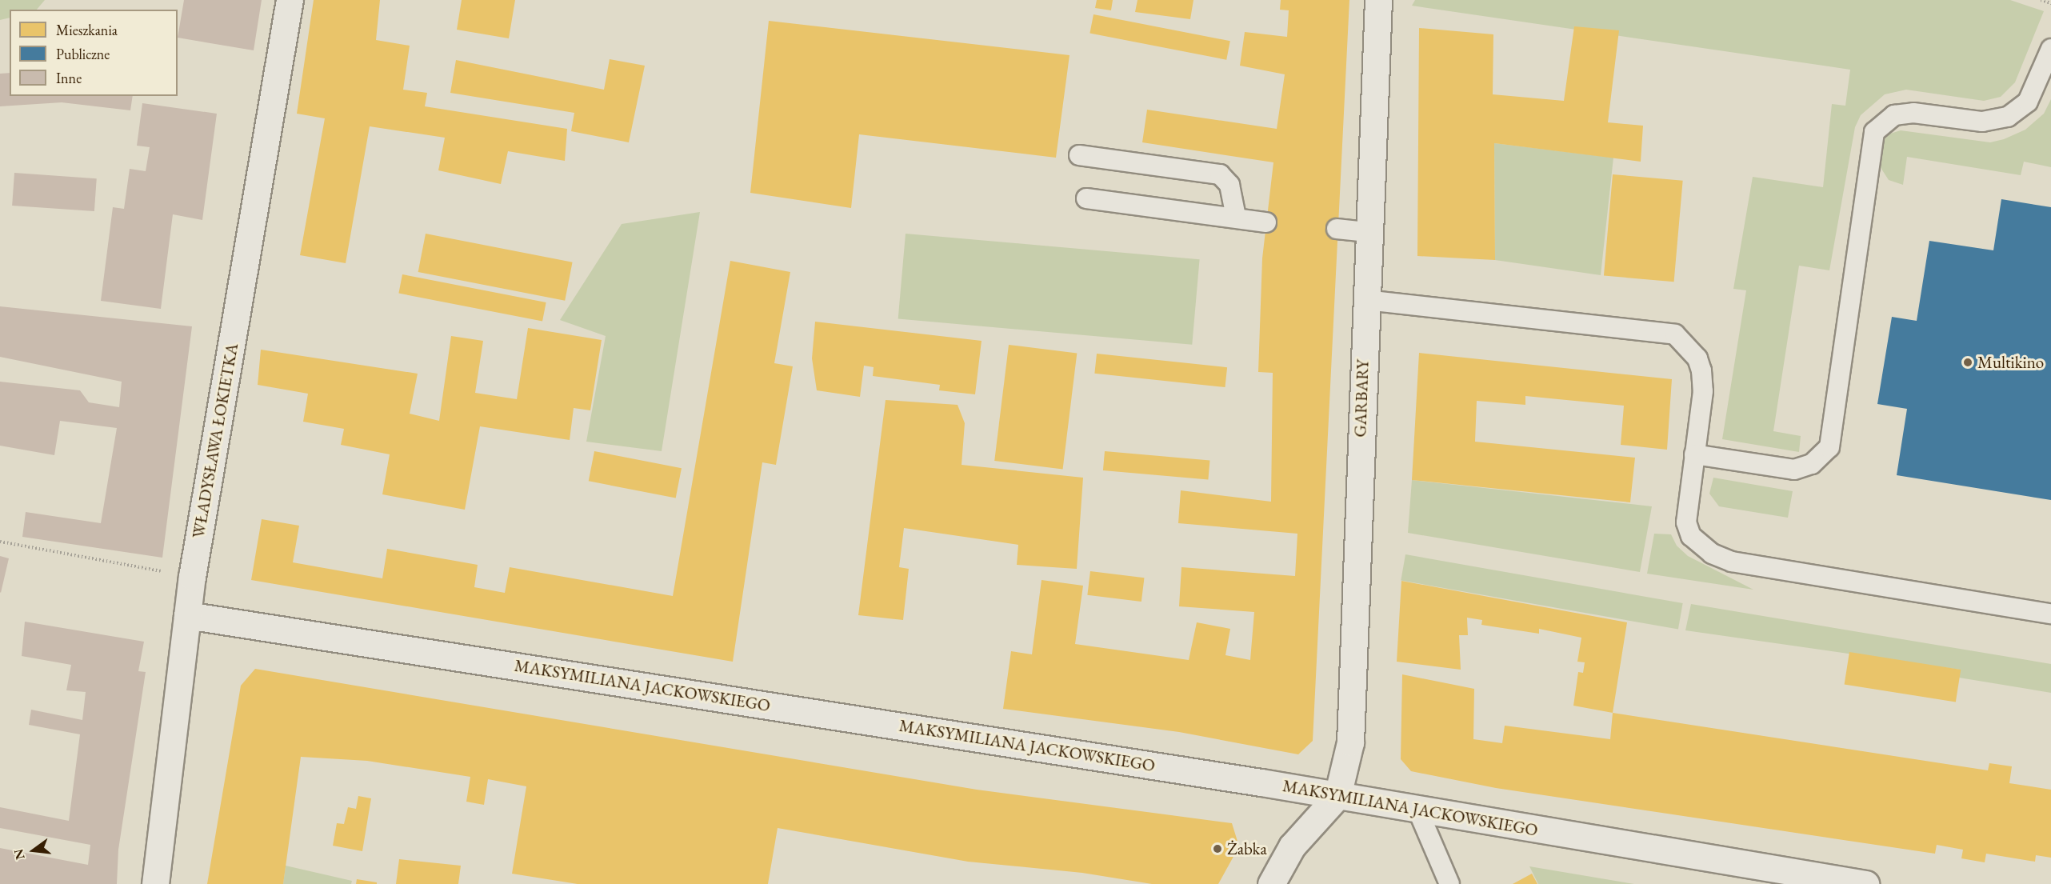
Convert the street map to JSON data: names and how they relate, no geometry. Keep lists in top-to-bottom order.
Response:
{
  "streets": {
    "street": ["GARBARY", "WŁADYSŁAWA ŁOKIETKA", "MAKSYMILIANA JACKOWSKIEGO"]
  },
  "crossings": [
    ["GARBARY", "MAKSYMILIANA JACKOWSKIEGO"],
    ["WŁADYSŁAWA ŁOKIETKA", "MAKSYMILIANA JACKOWSKIEGO"]
  ],
  "places": ["Multikino", "Żabka"],
  "legend": ["Mieszkania", "Publiczne", "Inne"],
  "north": "left"
}
